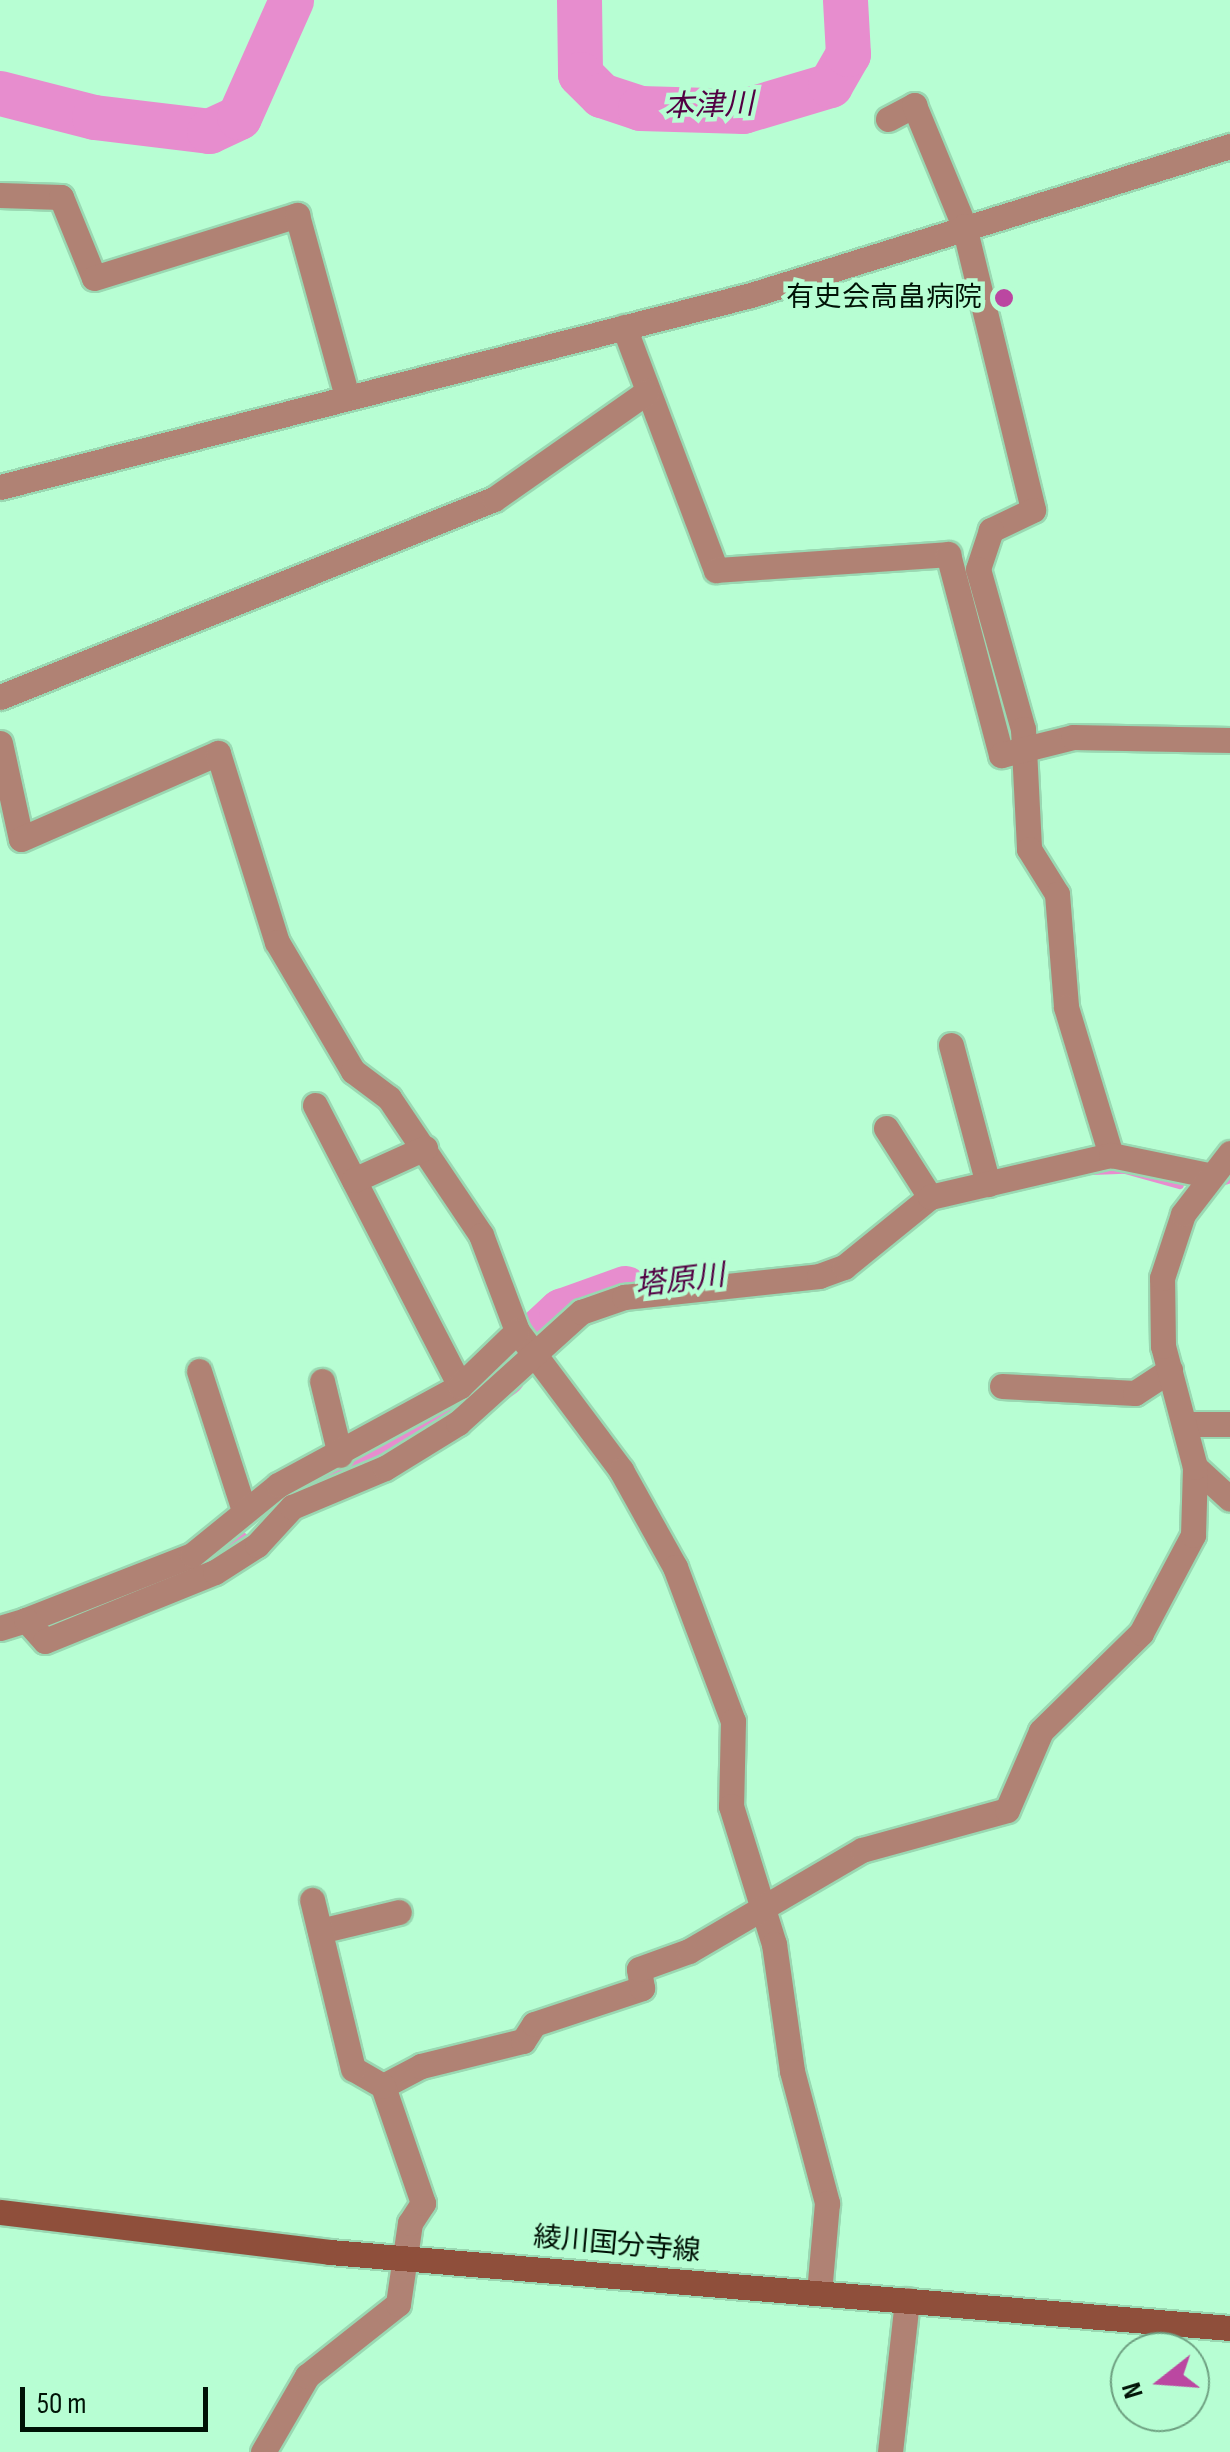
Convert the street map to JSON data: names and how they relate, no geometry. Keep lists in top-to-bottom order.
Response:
{
  "streets": {
    "main road": ["綾川国分寺線"]
  },
  "water": ["本津川", "塔原川"],
  "places": ["有史会高畠病院"],
  "scale_bar": "50 m",
  "north": "left"
}
